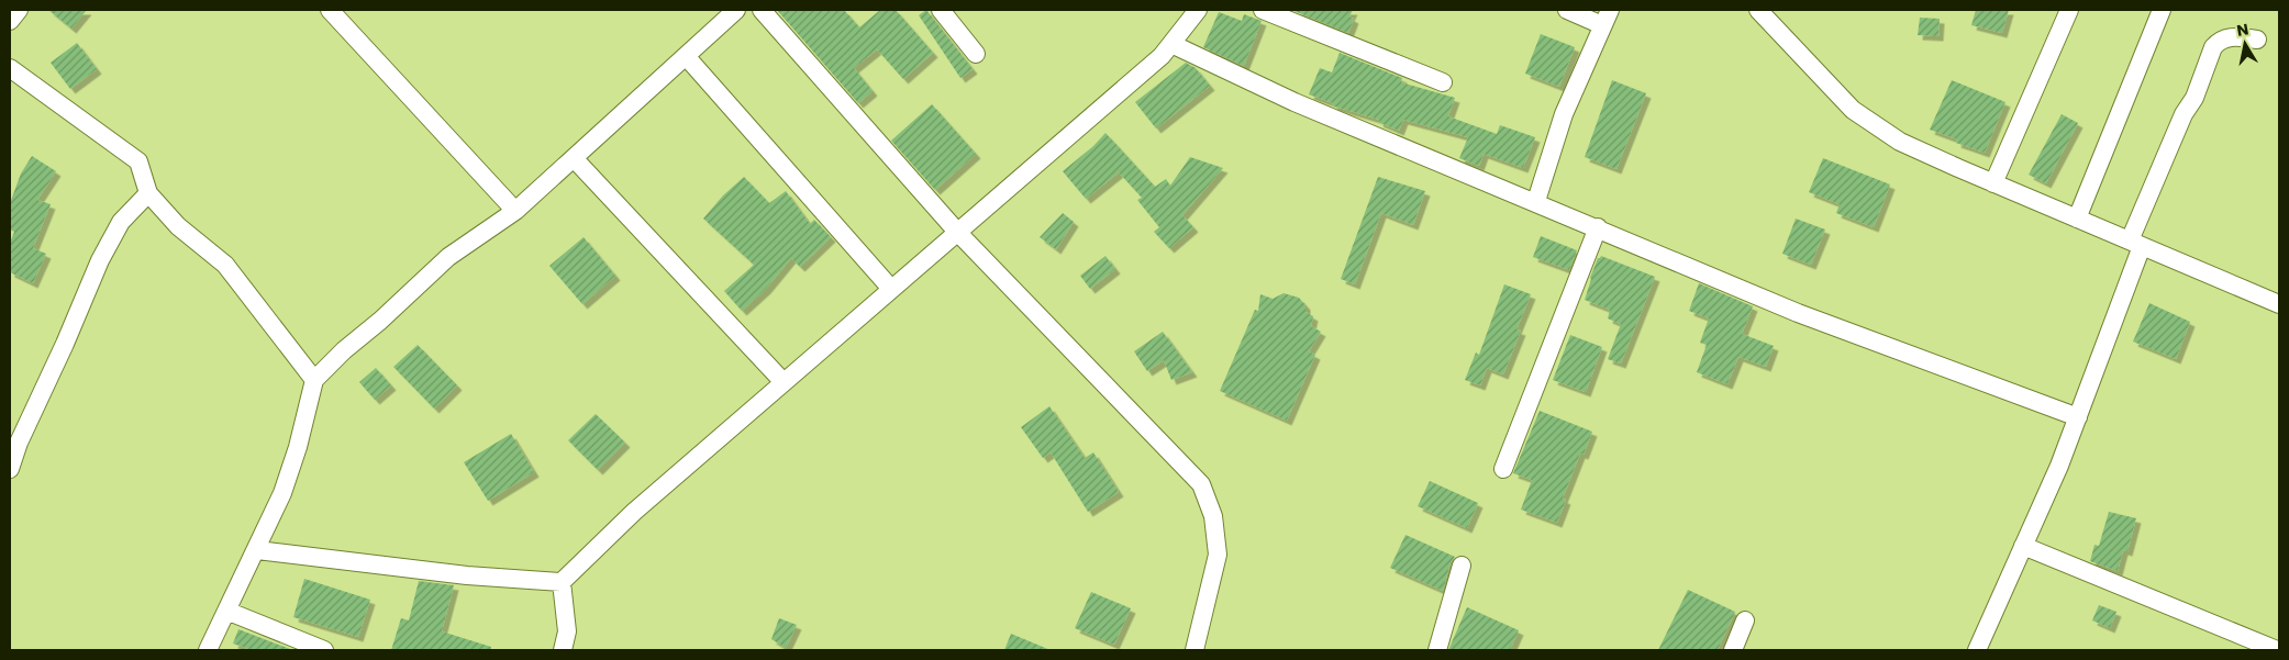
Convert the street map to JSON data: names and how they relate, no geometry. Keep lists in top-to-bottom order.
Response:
{
  "north": "top"
}
